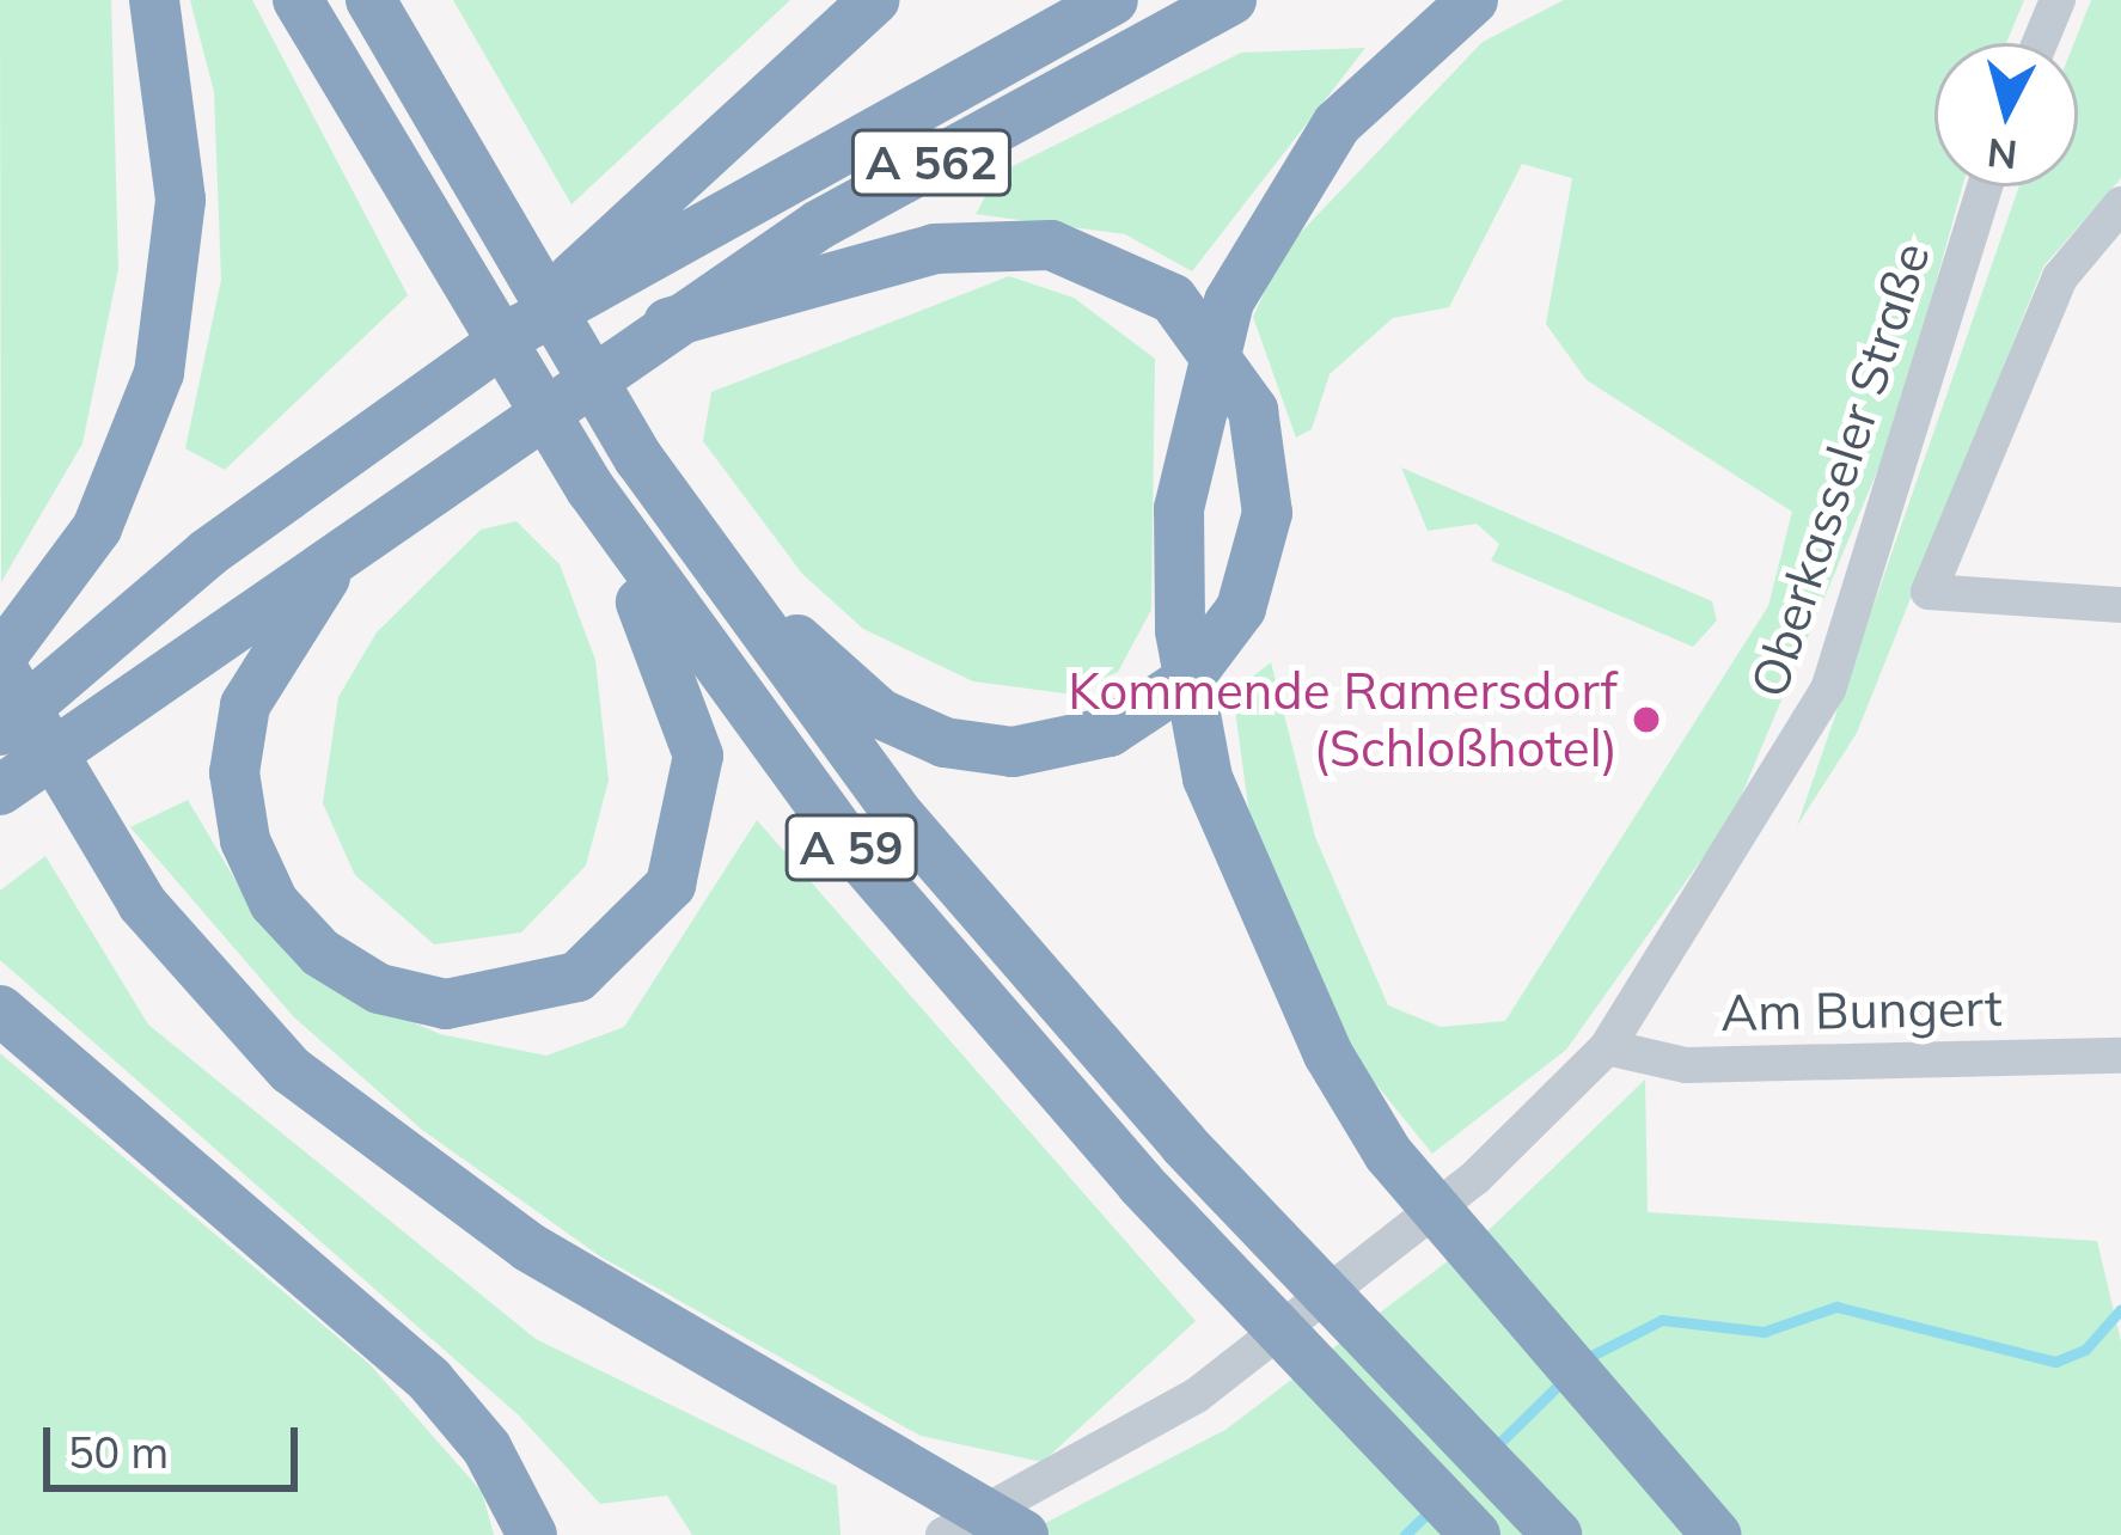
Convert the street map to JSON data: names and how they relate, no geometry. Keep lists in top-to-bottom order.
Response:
{
  "streets": {
    "highway": ["A 562", "A 59"],
    "street": ["Oberkasseler Straße", "Am Bungert"]
  },
  "crossings": [
    ["Oberkasseler Straße", "Am Bungert"]
  ],
  "places": ["Kommende Ramersdorf (Schloßhotel)"],
  "scale_bar": "50 m",
  "north": "bottom"
}
